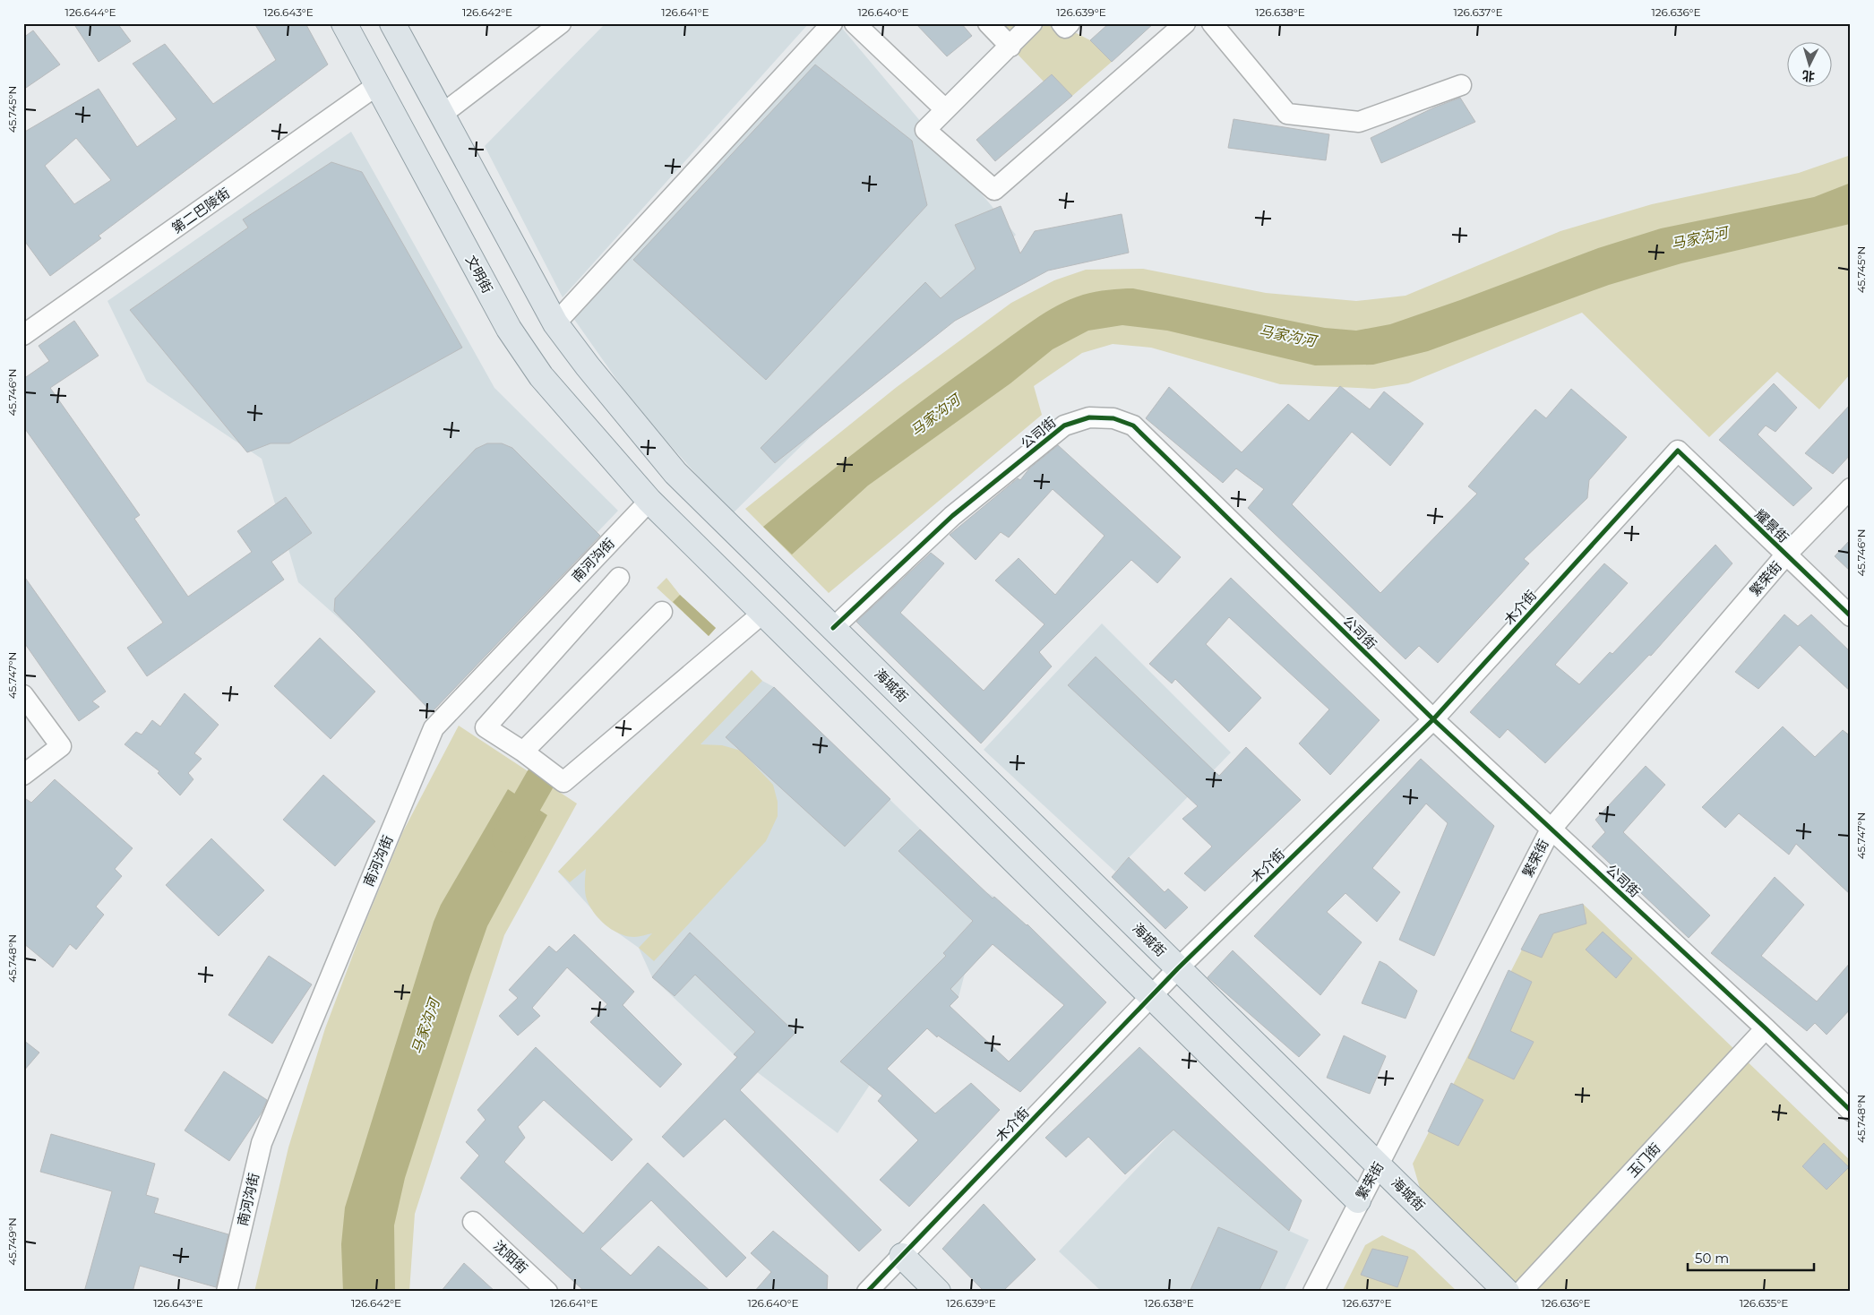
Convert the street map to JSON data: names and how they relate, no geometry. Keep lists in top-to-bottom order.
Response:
{
  "streets": {
    "main road": ["文明街", "海城街"],
    "street": [
      "第二巴陵街",
      "公司街",
      "耀景街",
      "南河沟街",
      "繁荣街",
      "木介街",
      "玉门街",
      "沈阳街"
    ]
  },
  "crossings": [
    ["第二巴陵街", "文明街"],
    ["文明街", "南河沟街"],
    ["公司街", "繁荣街"],
    ["公司街", "木介街"],
    ["公司街", "海城街"],
    ["公司街", "玉门街"],
    ["耀景街", "繁荣街"],
    ["耀景街", "木介街"],
    ["繁荣街", "海城街"],
    ["木介街", "海城街"]
  ],
  "water": ["马家沟河"],
  "scale_bar": "50 m",
  "north": "bottom",
  "coordinates": [
    "126.644°E",
    "126.643°E",
    "126.642°E",
    "126.641°E",
    "126.640°E",
    "126.639°E",
    "126.638°E",
    "126.637°E",
    "126.636°E",
    "45.745°N",
    "45.746°N",
    "45.747°N",
    "45.748°N",
    "45.749°N",
    "126.635°E"
  ]
}
